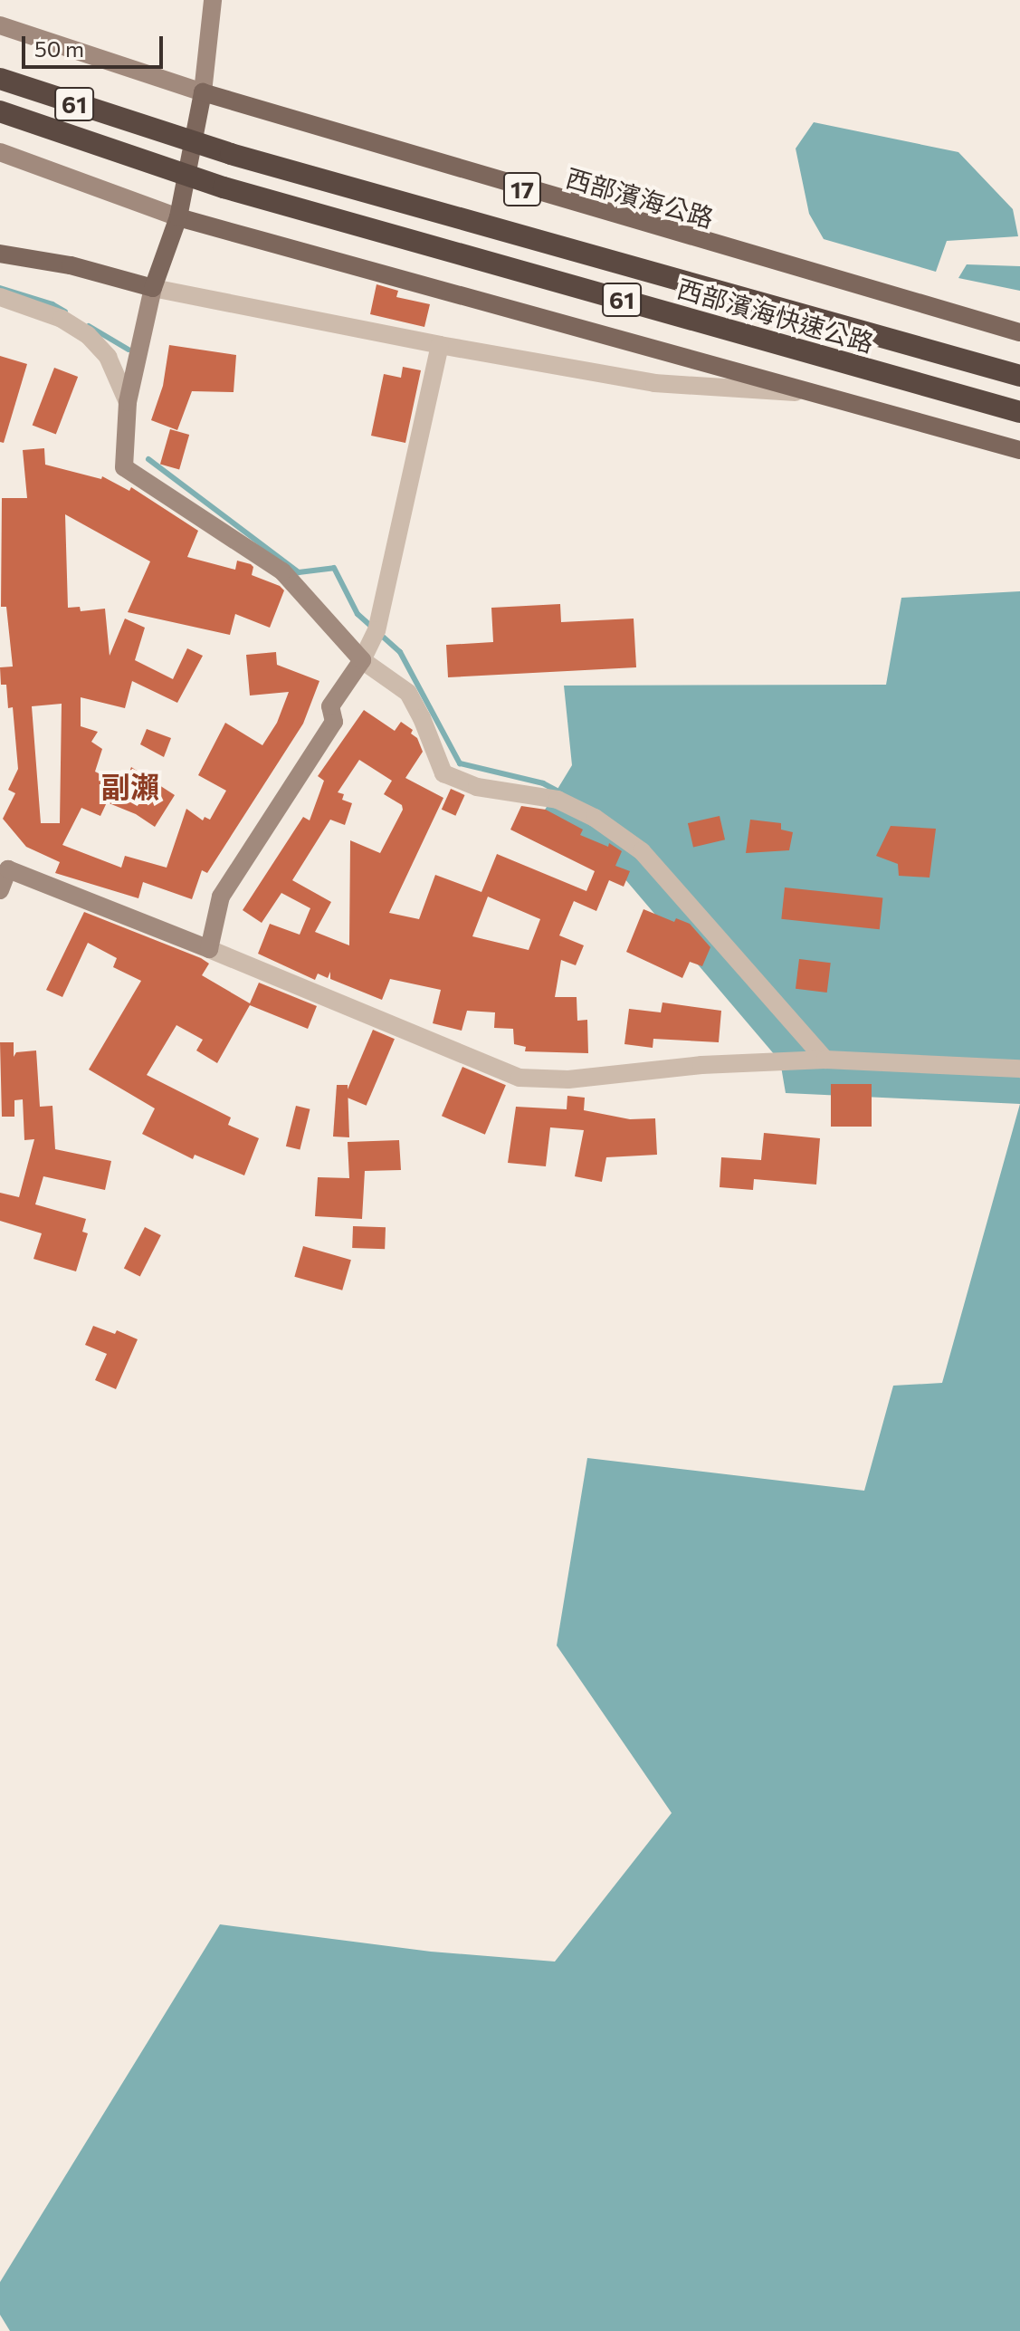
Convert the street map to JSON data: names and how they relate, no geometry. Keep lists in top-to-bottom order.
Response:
{
  "streets": {
    "highway": ["61", "西部濱海快速公路"],
    "main road": ["17", "西部濱海公路"]
  },
  "districts": ["副瀨"],
  "scale_bar": "50 m"
}
